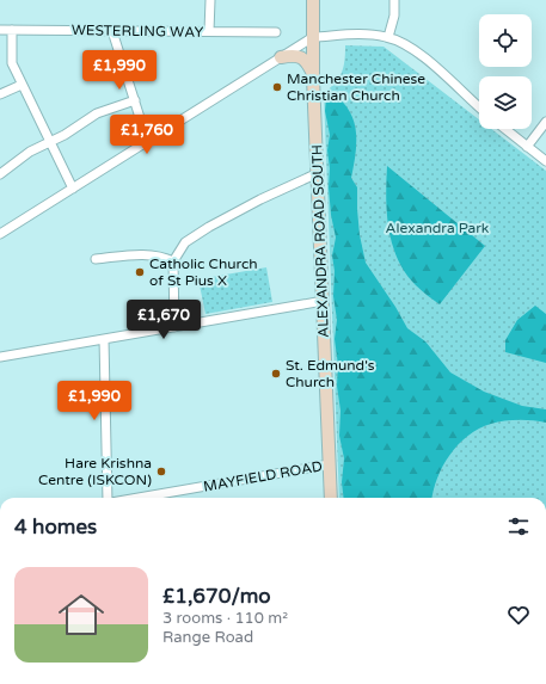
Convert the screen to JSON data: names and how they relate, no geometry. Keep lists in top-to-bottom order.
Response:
{
  "streets": {
    "street": ["WESTERLING WAY", "ALEXANDRA ROAD SOUTH", "MAYFIELD ROAD"]
  },
  "crossings": [
    ["ALEXANDRA ROAD SOUTH", "MAYFIELD ROAD"]
  ],
  "parks": ["Alexandra Park"],
  "places": [
    "Manchester Chinese Christian Church",
    "Catholic Church of St Pius X",
    "St. Edmund's Church",
    "Hare Krishna Centre (ISKCON)"
  ],
  "page": {
    "price": [
      "£1,990",
      "£1,760",
      "£1,670",
      "£1,990"
    ],
    "heading": "4 homes",
    "list": [
      {
        "name": "£1,670/mo",
        "note": "3 rooms · 110 m² · Range Road"
      }
    ]
  }
}
